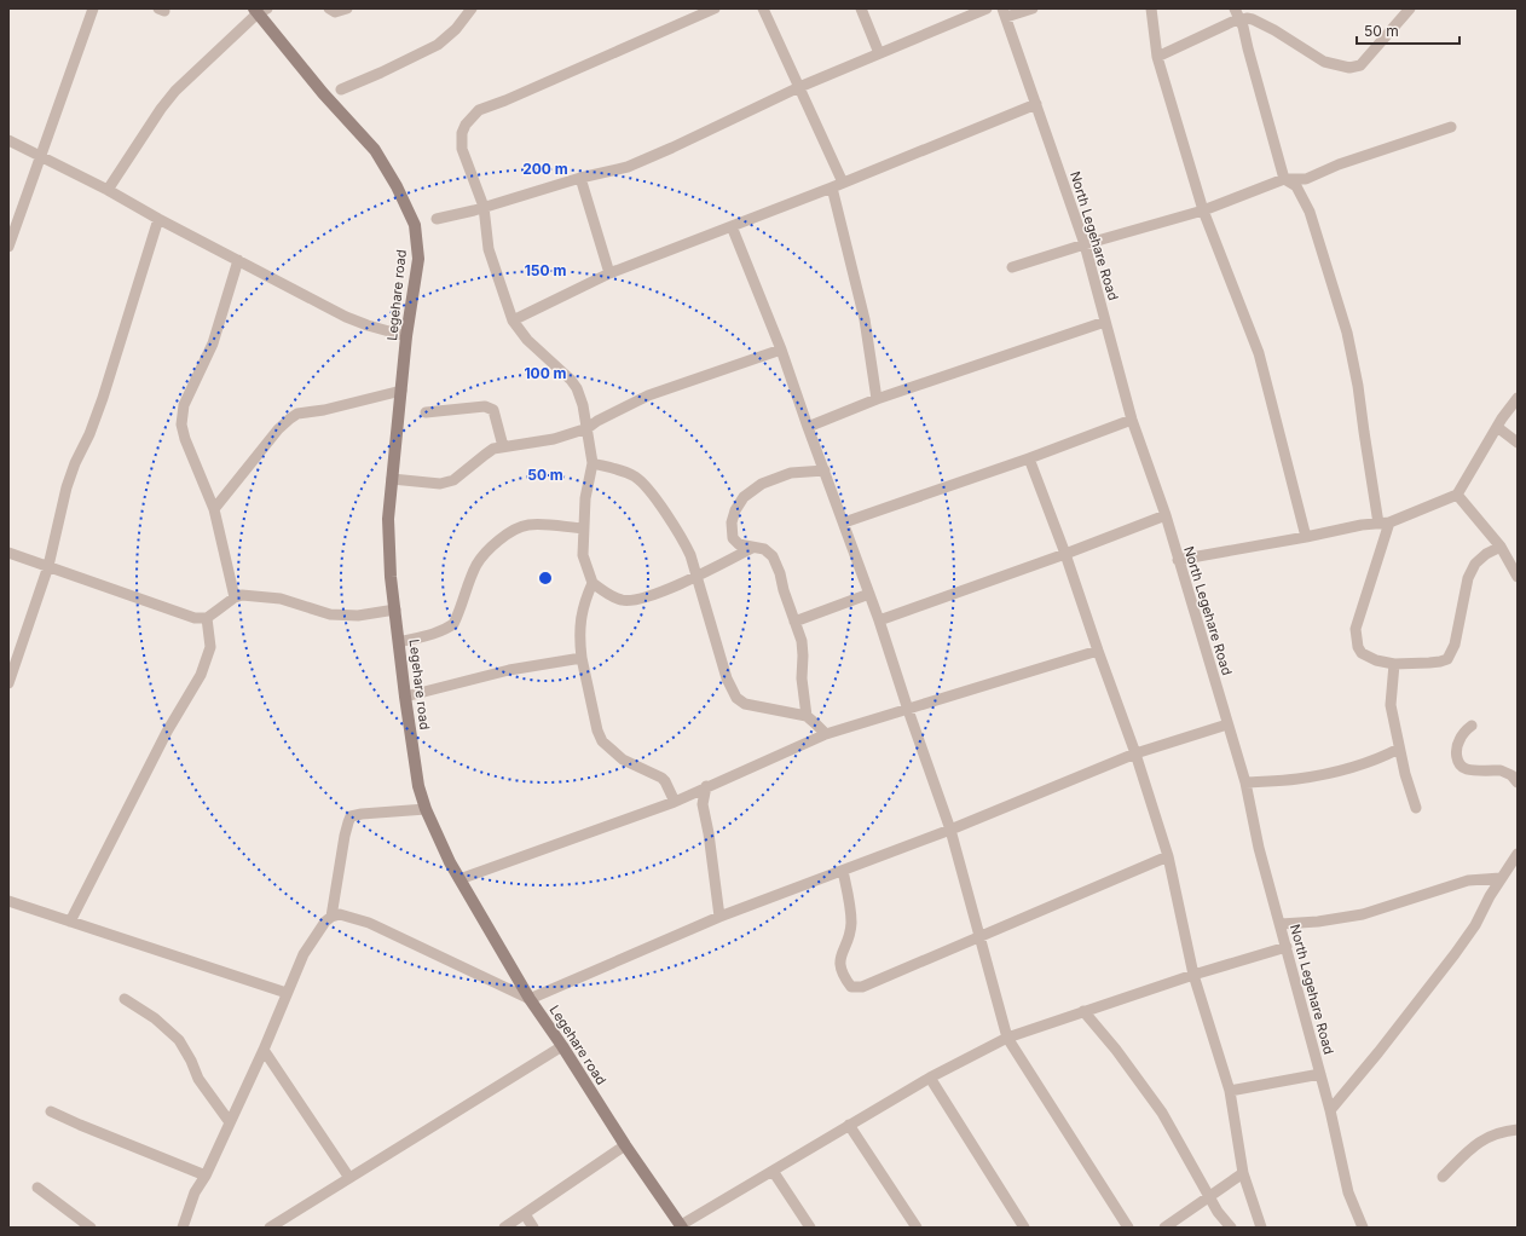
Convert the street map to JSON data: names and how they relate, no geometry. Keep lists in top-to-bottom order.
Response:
{
  "streets": {
    "main road": ["Legehare road"],
    "street": ["North Legehare Road"]
  },
  "scale_bar": "50 m",
  "rings": [
    "200 m",
    "150 m",
    "100 m",
    "50 m"
  ]
}
